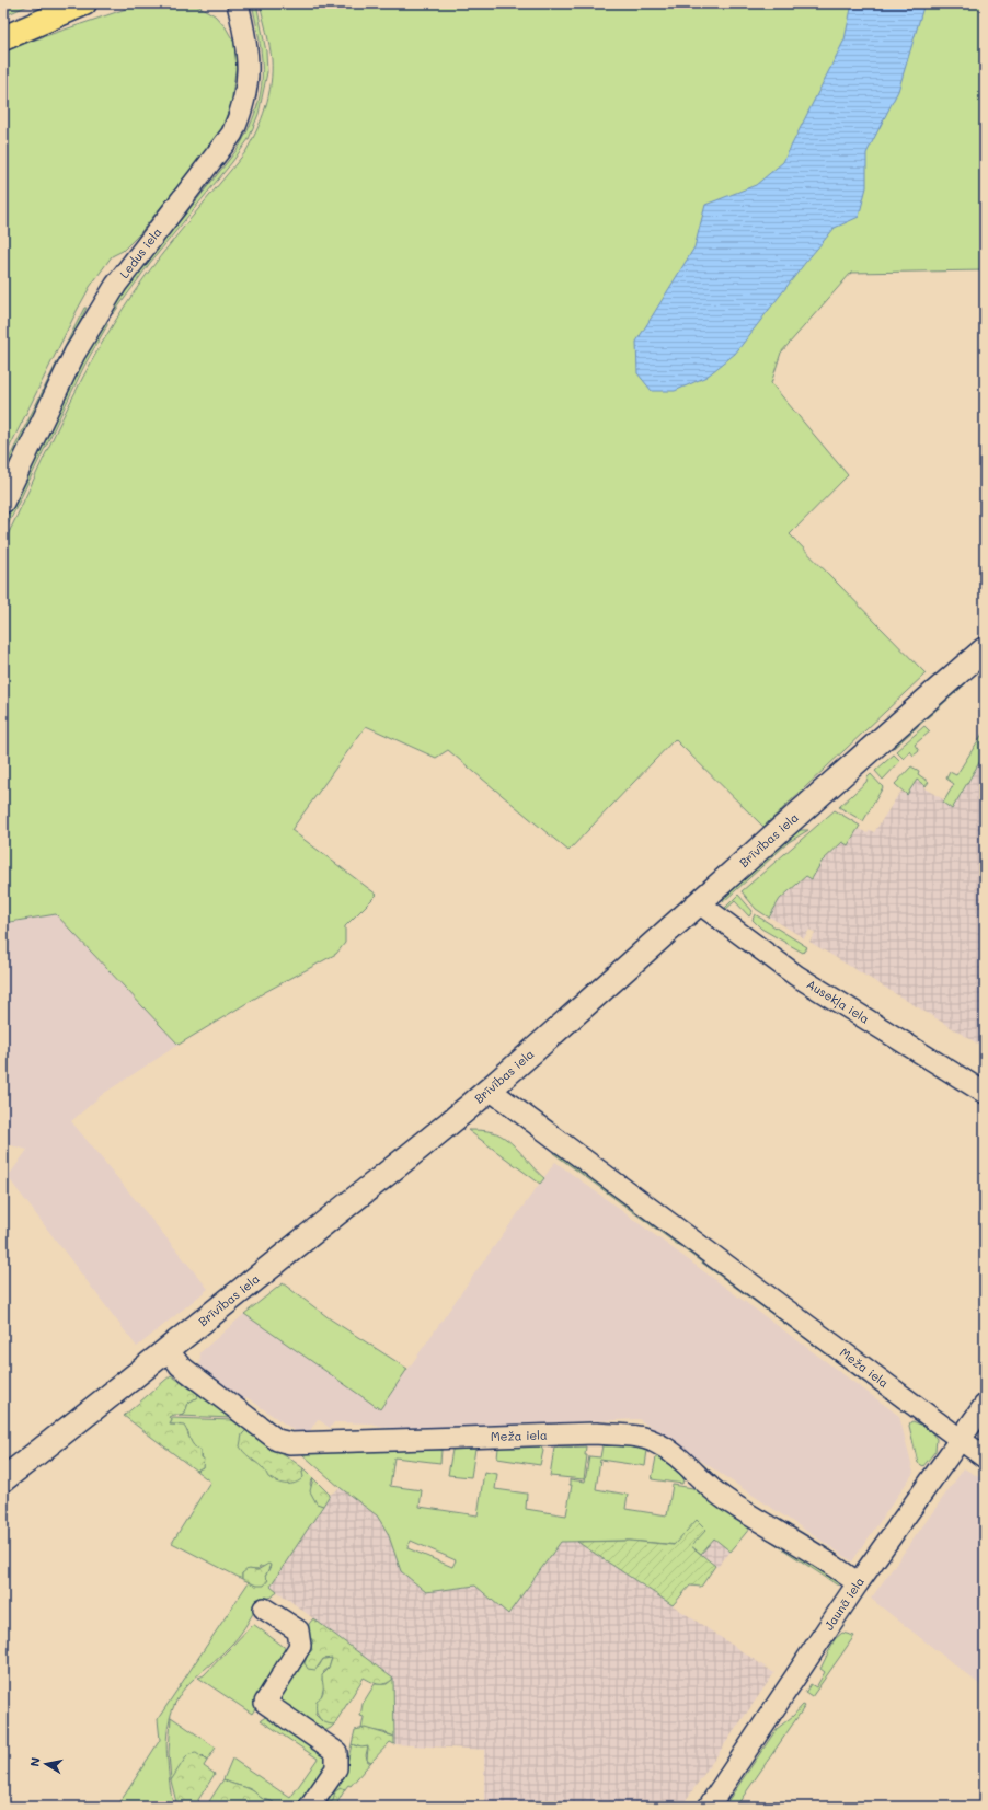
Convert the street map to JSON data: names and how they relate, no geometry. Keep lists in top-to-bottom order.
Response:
{
  "streets": {
    "main road": ["Brīvības iela"],
    "street": [
      "Ledus iela",
      "Ausekļa iela",
      "Meža iela",
      "Jaunā iela"
    ]
  },
  "crossings": [
    ["Brīvības iela", "Ausekļa iela"],
    ["Brīvības iela", "Meža iela"],
    ["Meža iela", "Jaunā iela"]
  ],
  "north": "left"
}
